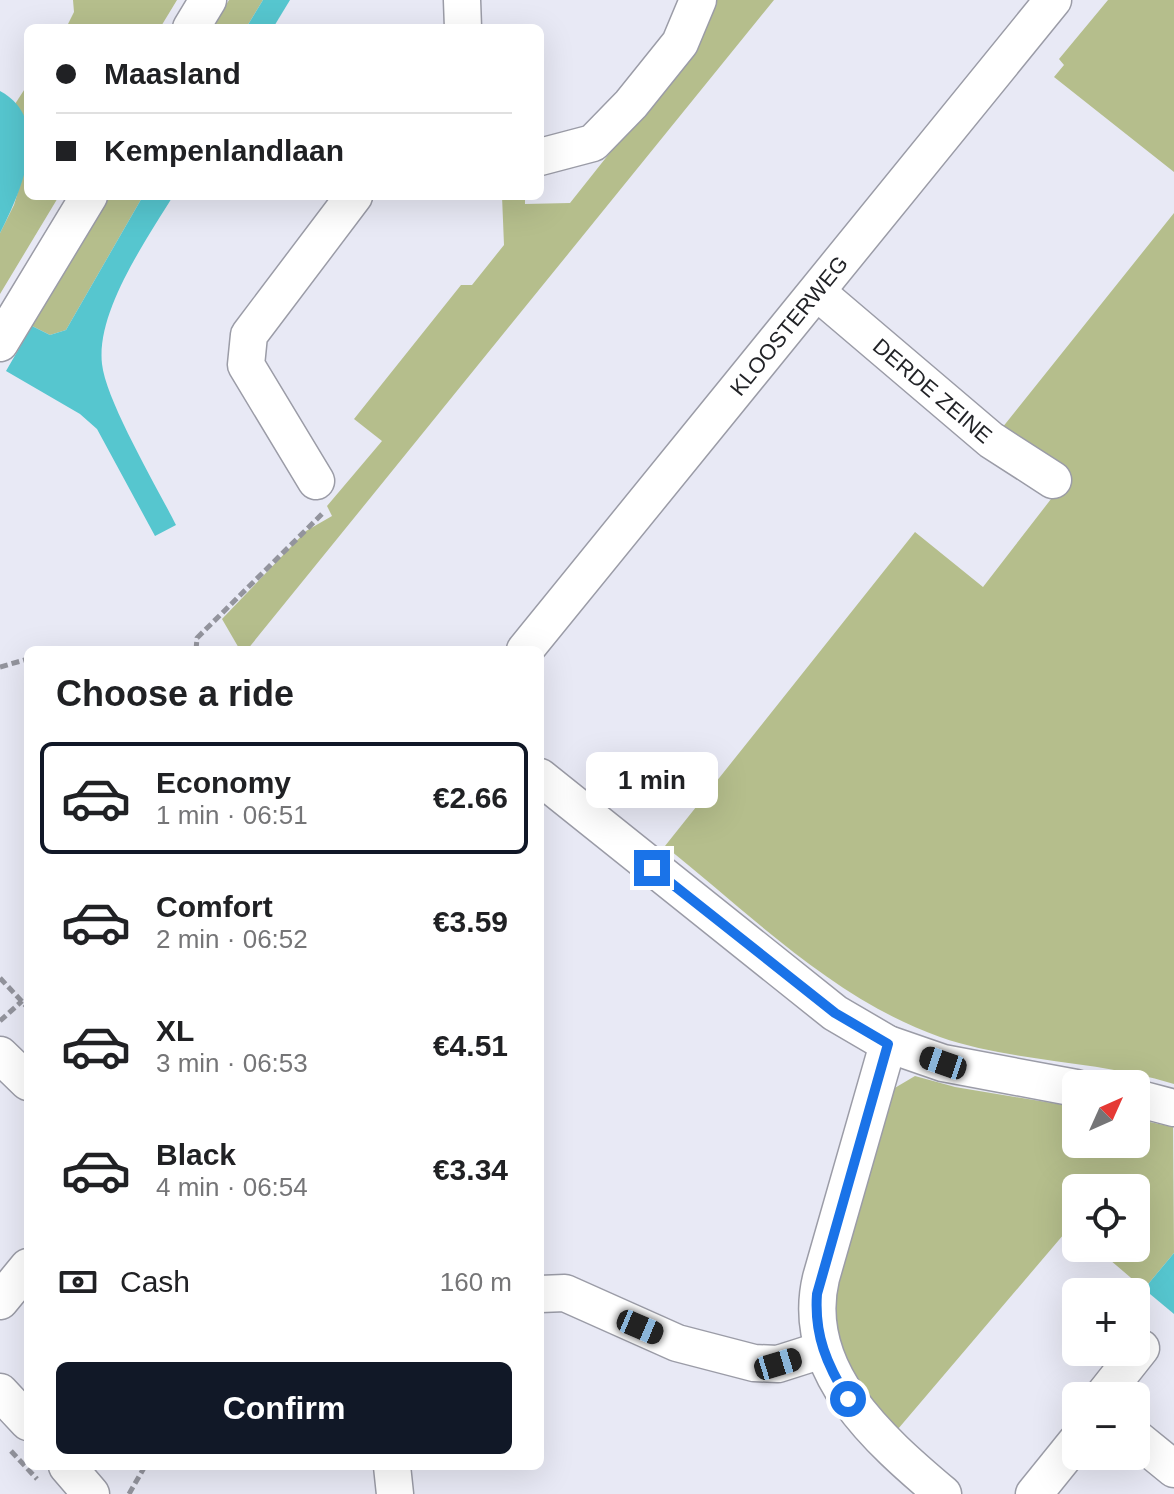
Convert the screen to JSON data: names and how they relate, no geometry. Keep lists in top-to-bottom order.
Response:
{
  "streets": {
    "street": ["KLOOSTERWEG", "DERDE ZEINE"]
  },
  "crossings": [
    ["KLOOSTERWEG", "DERDE ZEINE"]
  ],
  "north": "top right",
  "page": {
    "banner": ["Maasland", "Kempenlandlaan"],
    "heading": "Choose a ride",
    "list": [
      {
        "name": "Economy",
        "note": "1 min · 06:51",
        "value": "€2.66"
      },
      {
        "name": "Comfort",
        "note": "2 min · 06:52",
        "value": "€3.59"
      },
      {
        "name": "XL",
        "note": "3 min · 06:53",
        "value": "€4.51"
      },
      {
        "name": "Black",
        "note": "4 min · 06:54",
        "value": "€3.34"
      }
    ],
    "bubble": "1 min",
    "map_buttons": ["+", "−"],
    "pay": ["Cash", "160 m"],
    "buttons": "Confirm"
  }
}
